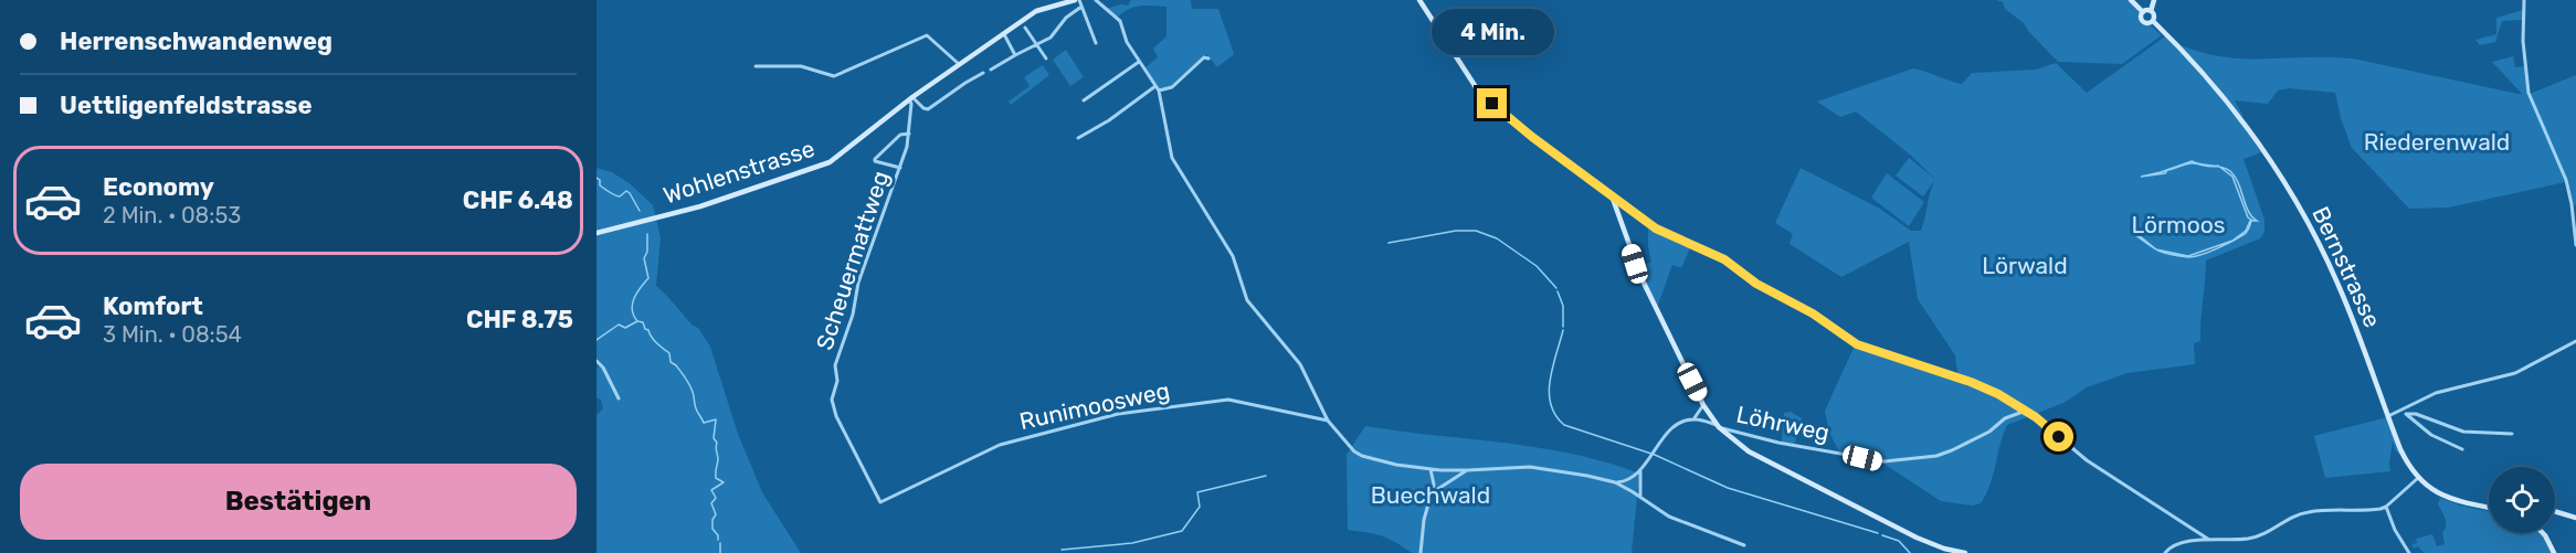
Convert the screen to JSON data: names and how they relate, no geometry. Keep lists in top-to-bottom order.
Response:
{
  "streets": {
    "main road": ["Wohlenstrasse", "Bernstrasse"],
    "street": ["Scheuermattweg", "Runimoosweg", "Löhrweg"]
  },
  "crossings": [
    ["Wohlenstrasse", "Scheuermattweg"],
    ["Scheuermattweg", "Runimoosweg"]
  ],
  "parks": [
    "Riederenwald",
    "Lörmoos",
    "Lörwald",
    "Buechwald"
  ],
  "page": {
    "banner": ["Herrenschwandenweg", "Uettligenfeldstrasse"],
    "bubble": "4 Min.",
    "list": [
      {
        "name": "Economy",
        "note": "2 Min. · 08:53",
        "value": "CHF 6.48"
      },
      {
        "name": "Komfort",
        "note": "3 Min. · 08:54",
        "value": "CHF 8.75"
      }
    ],
    "buttons": "Bestätigen"
  }
}
